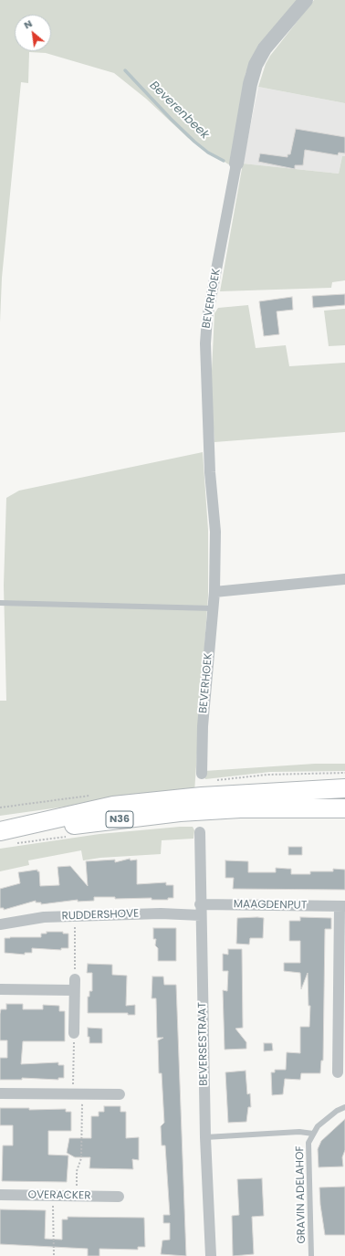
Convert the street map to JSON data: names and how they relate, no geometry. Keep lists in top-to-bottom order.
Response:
{
  "streets": {
    "main road": ["N36"],
    "street": [
      "BEVERHOEK",
      "MAAGDENPUT",
      "RUDDERSHOVE",
      "BEVERSESTRAAT",
      "OVERACKER"
    ],
    "lane": ["GRAVIN ADELAHOF"]
  },
  "crossings": [
    ["MAAGDENPUT", "BEVERSESTRAAT"],
    ["RUDDERSHOVE", "BEVERSESTRAAT"],
    ["BEVERSESTRAAT", "GRAVIN ADELAHOF"]
  ],
  "water": ["Beverenbeek"],
  "north": "top left"
}
